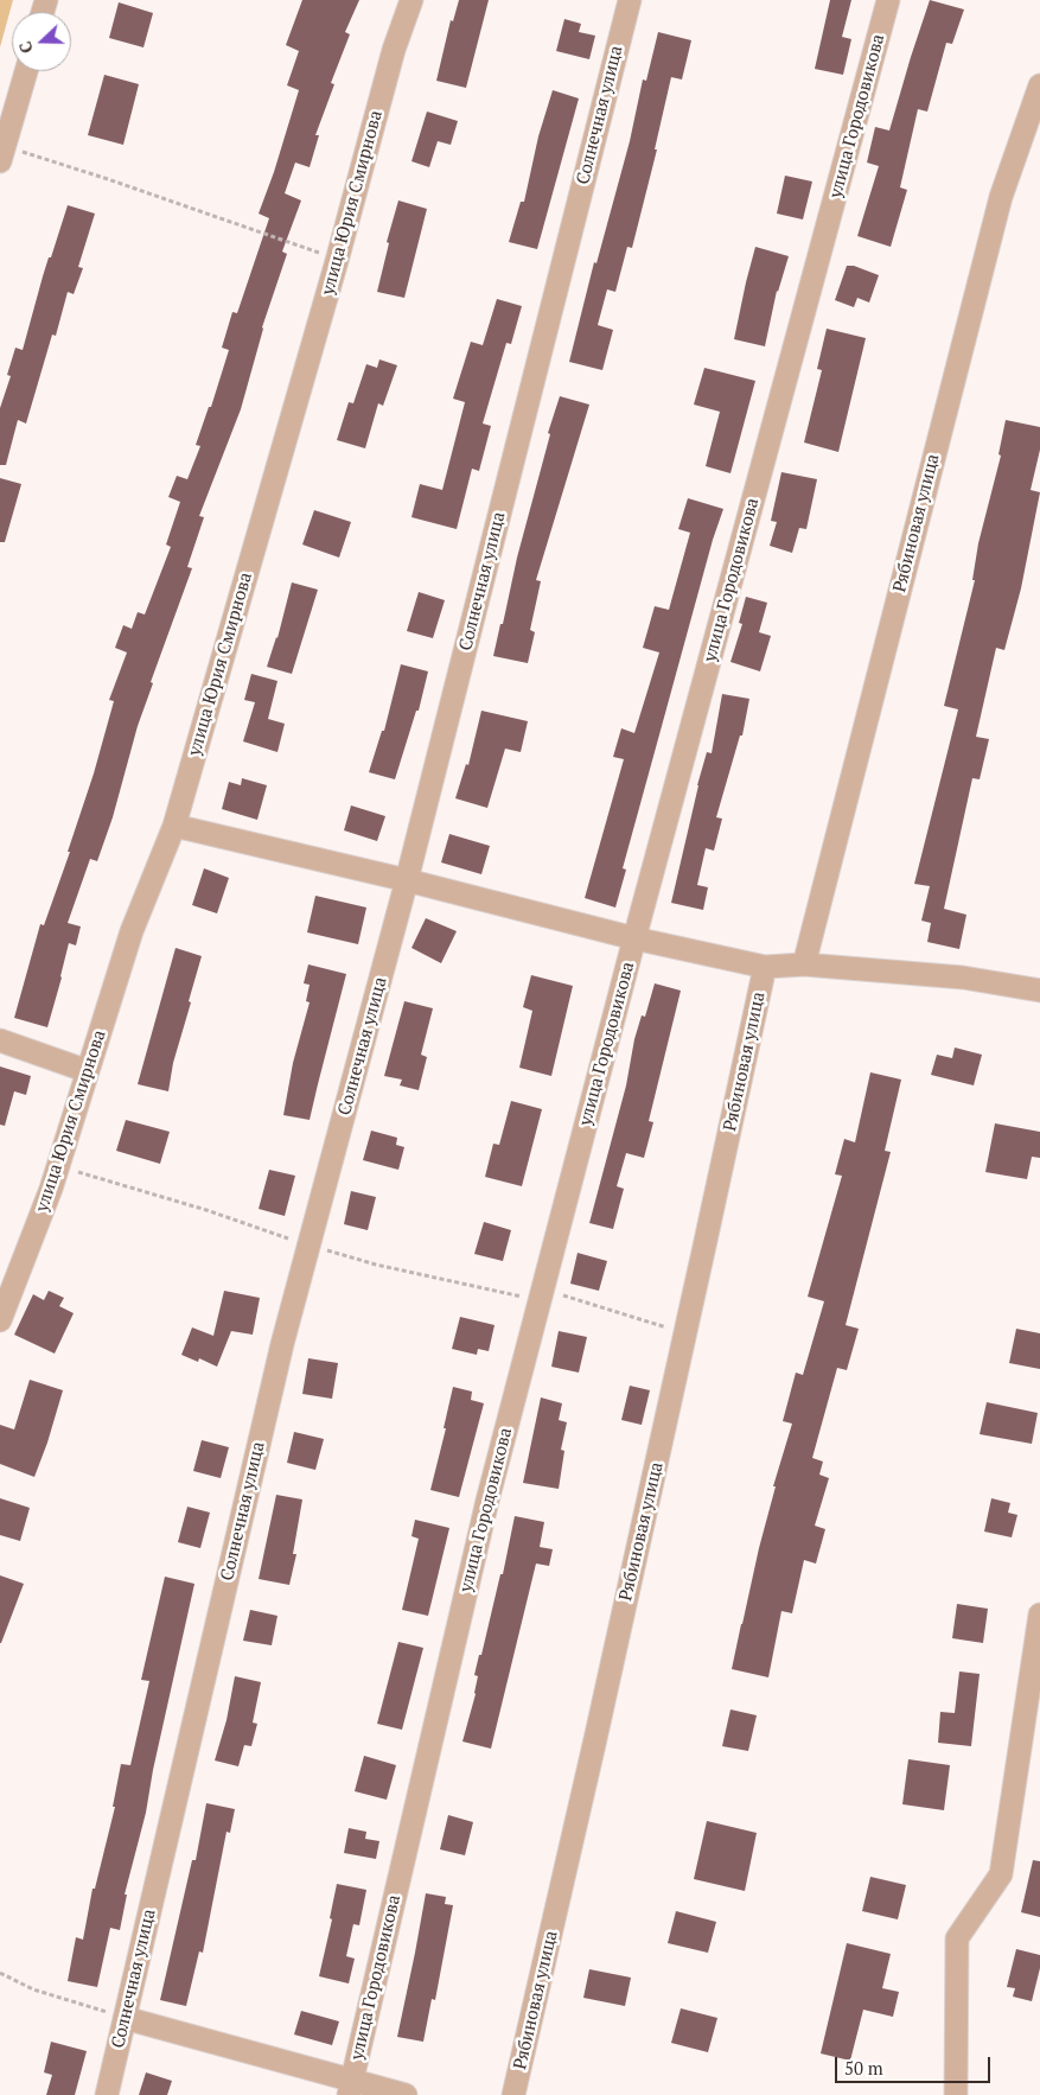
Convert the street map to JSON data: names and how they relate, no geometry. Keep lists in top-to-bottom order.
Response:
{
  "streets": {
    "street": [
      "Солнечная улица",
      "улица Городовикова",
      "улица Юрия Смирнова",
      "Рябиновая улица"
    ]
  },
  "scale_bar": "50 m",
  "north": "left"
}
